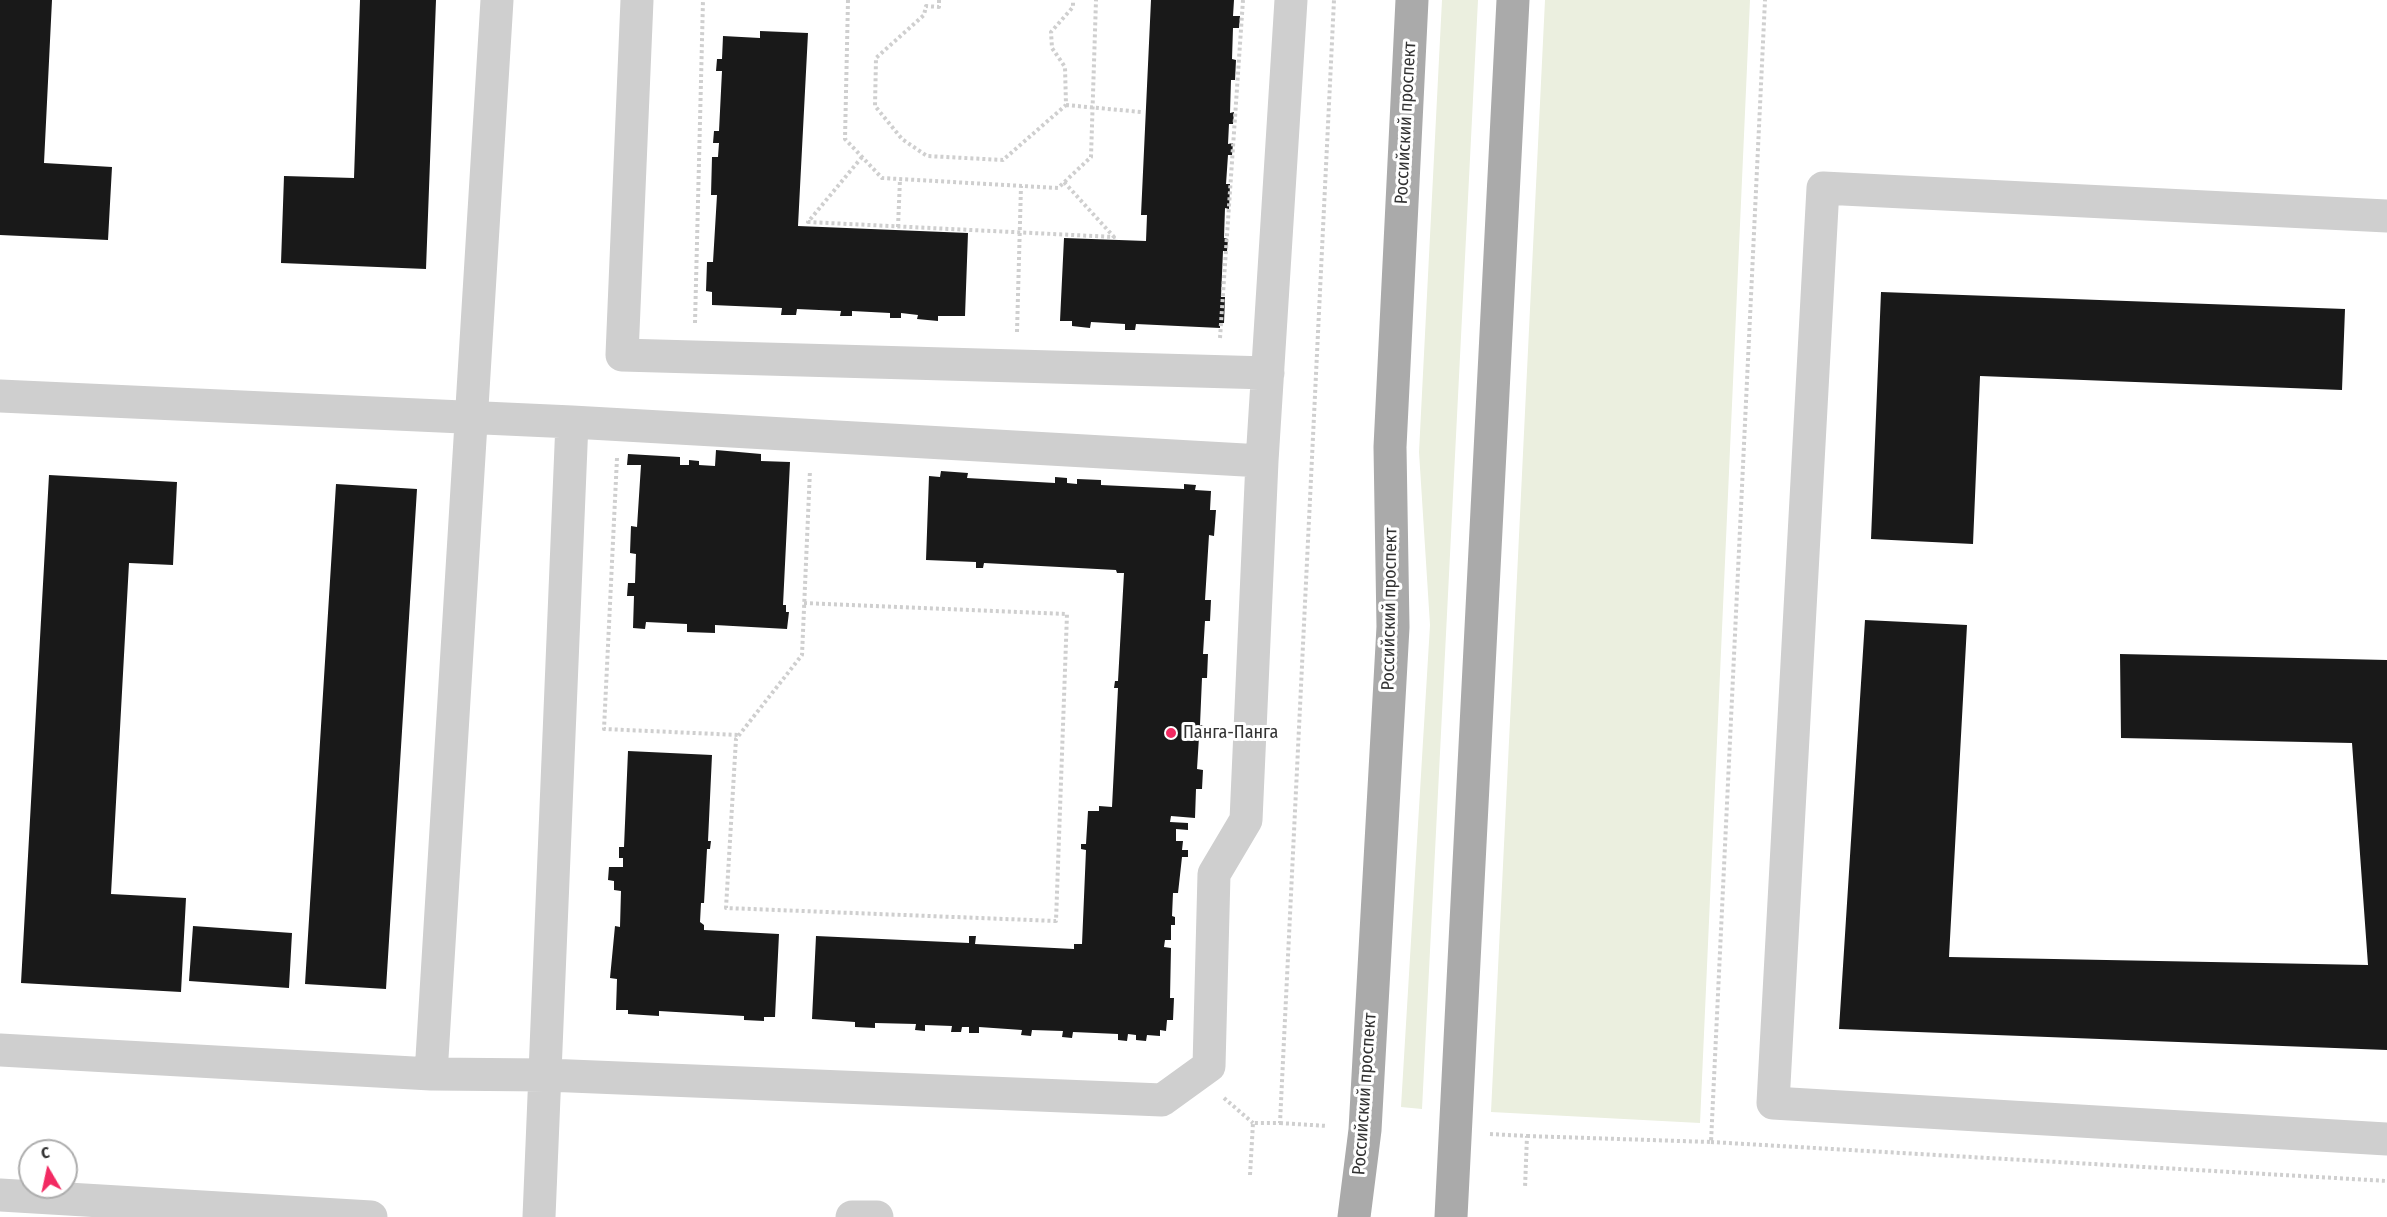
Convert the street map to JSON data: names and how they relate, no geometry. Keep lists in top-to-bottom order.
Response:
{
  "streets": {
    "main road": ["Российский проспект"]
  },
  "places": ["Панга-Панга"],
  "north": "top"
}
